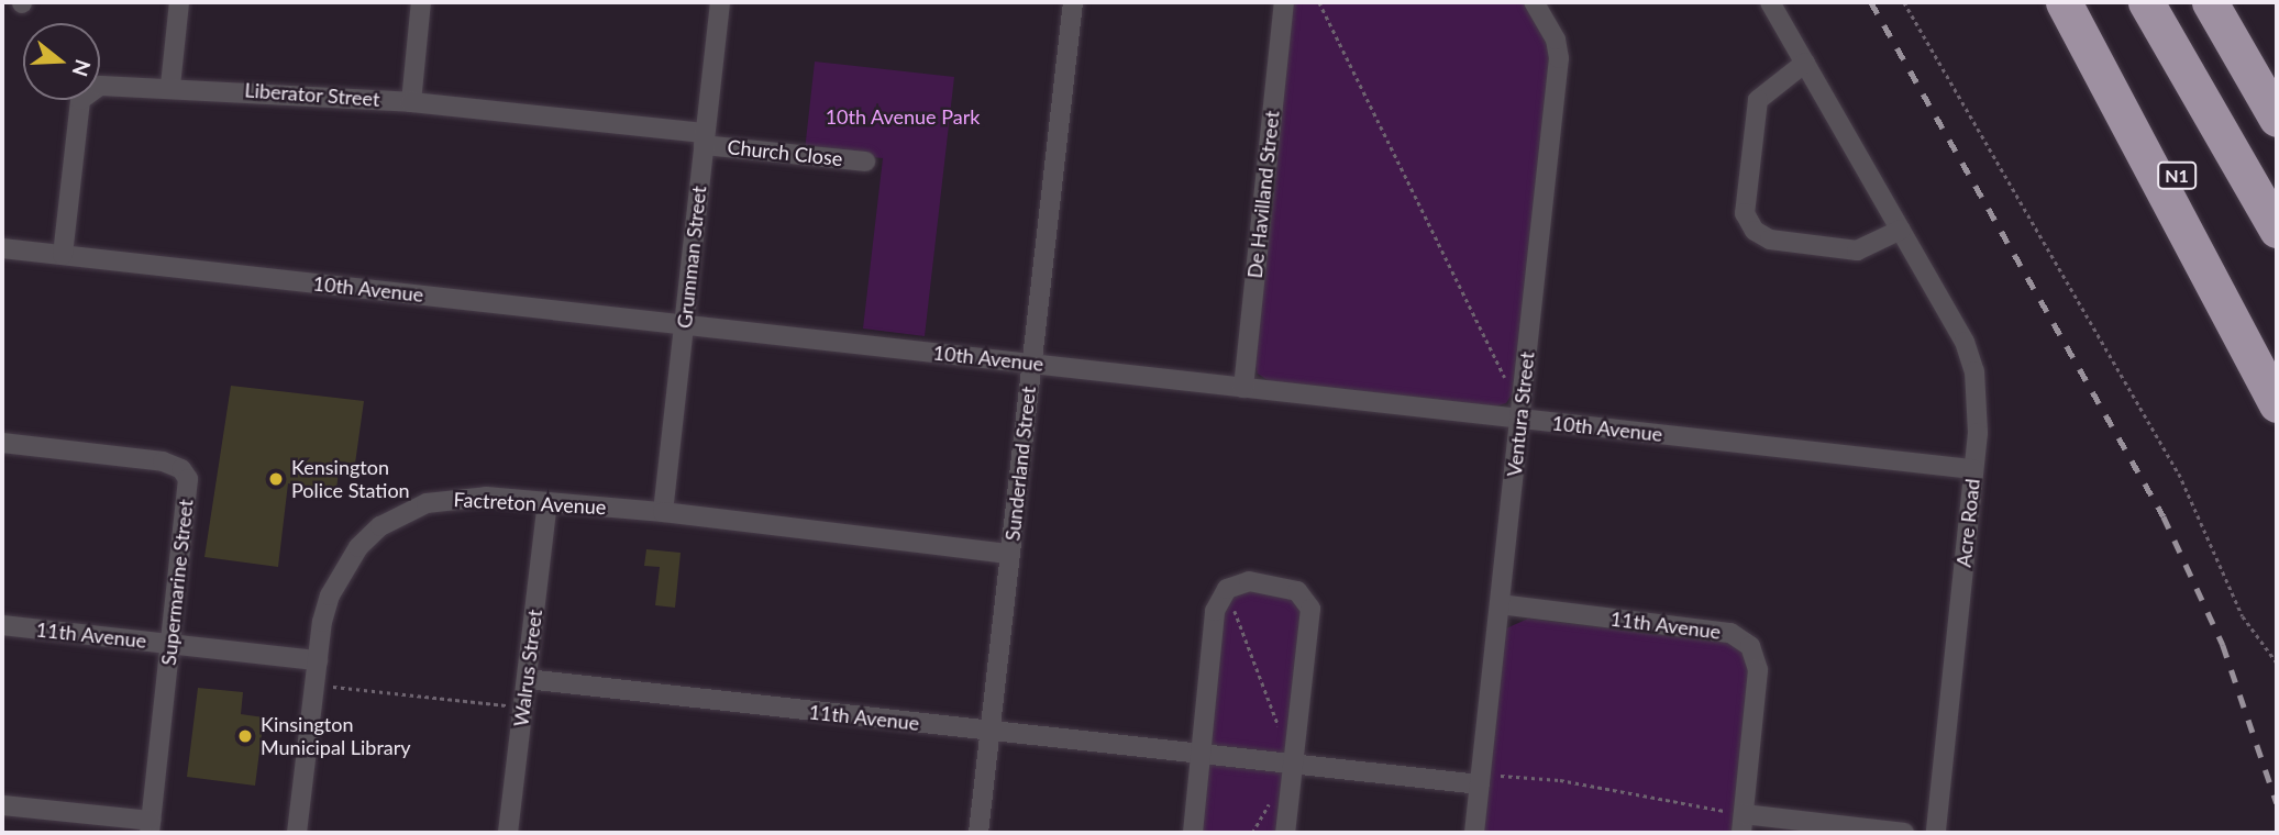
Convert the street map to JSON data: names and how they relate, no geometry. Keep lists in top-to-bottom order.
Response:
{
  "streets": {
    "highway": ["N1"],
    "street": [
      "Liberator Street",
      "Church Close",
      "De Havilland Street",
      "Grumman Street",
      "10th Avenue",
      "Ventura Street",
      "Sunderland Street",
      "Factreton Avenue",
      "Acre Road",
      "Supermarine Street",
      "11th Avenue",
      "Walrus Street"
    ]
  },
  "crossings": [
    ["Liberator Street", "Church Close"],
    ["Liberator Street", "Grumman Street"],
    ["Liberator Street", "10th Avenue"],
    ["Church Close", "Grumman Street"],
    ["De Havilland Street", "10th Avenue"],
    ["Grumman Street", "10th Avenue"],
    ["Grumman Street", "Factreton Avenue"],
    ["10th Avenue", "Ventura Street"],
    ["10th Avenue", "Sunderland Street"],
    ["10th Avenue", "Acre Road"],
    ["Ventura Street", "11th Avenue"],
    ["Sunderland Street", "Factreton Avenue"],
    ["Sunderland Street", "11th Avenue"],
    ["Factreton Avenue", "11th Avenue"],
    ["Factreton Avenue", "Walrus Street"],
    ["Supermarine Street", "11th Avenue"],
    ["11th Avenue", "Walrus Street"]
  ],
  "parks": ["10th Avenue Park"],
  "places": ["Kensington Police Station", "Kinsington Municipal Library"],
  "north": "right"
}
